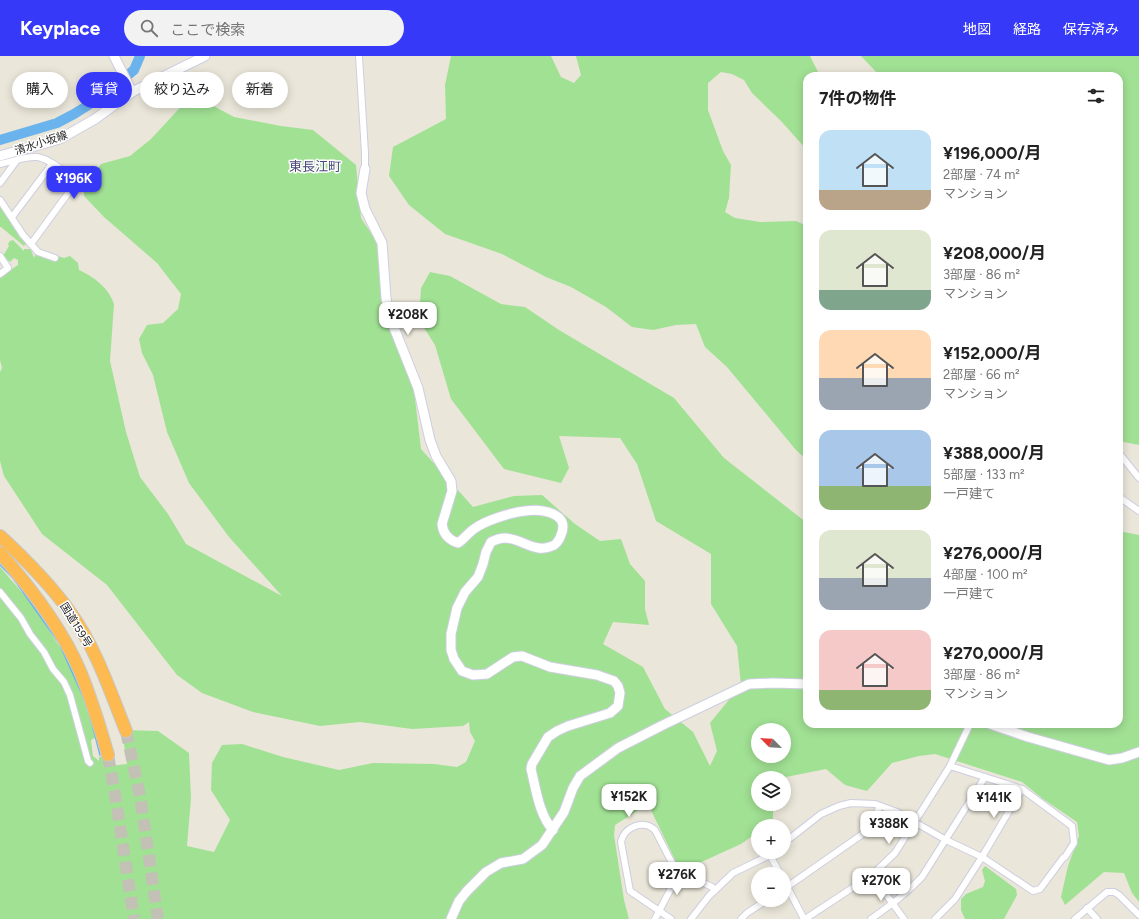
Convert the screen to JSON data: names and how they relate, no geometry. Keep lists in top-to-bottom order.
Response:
{
  "streets": {
    "highway": ["国道159号"],
    "street": ["清水小坂線"]
  },
  "districts": ["東長江町"],
  "north": "top left",
  "page": {
    "header": "Keyplace",
    "search": "ここで検索",
    "nav": ["地図", "経路", "保存済み"],
    "chip": [
      "購入",
      "賃貸",
      "絞り込み",
      "新着"
    ],
    "heading": "7件の物件",
    "list": [
      {
        "name": "¥196,000/月",
        "note": "2部屋 · 74 m² · マンション"
      },
      {
        "name": "¥208,000/月",
        "note": "3部屋 · 86 m² · マンション"
      },
      {
        "name": "¥152,000/月",
        "note": "2部屋 · 66 m² · マンション"
      },
      {
        "name": "¥388,000/月",
        "note": "5部屋 · 133 m² · 一戸建て"
      },
      {
        "name": "¥276,000/月",
        "note": "4部屋 · 100 m² · 一戸建て"
      },
      {
        "name": "¥270,000/月",
        "note": "3部屋 · 86 m² · マンション"
      }
    ],
    "price": [
      "¥196K",
      "¥208K",
      "¥152K",
      "¥141K",
      "¥388K",
      "¥276K",
      "¥270K"
    ],
    "map_buttons": ["+", "−"]
  }
}
